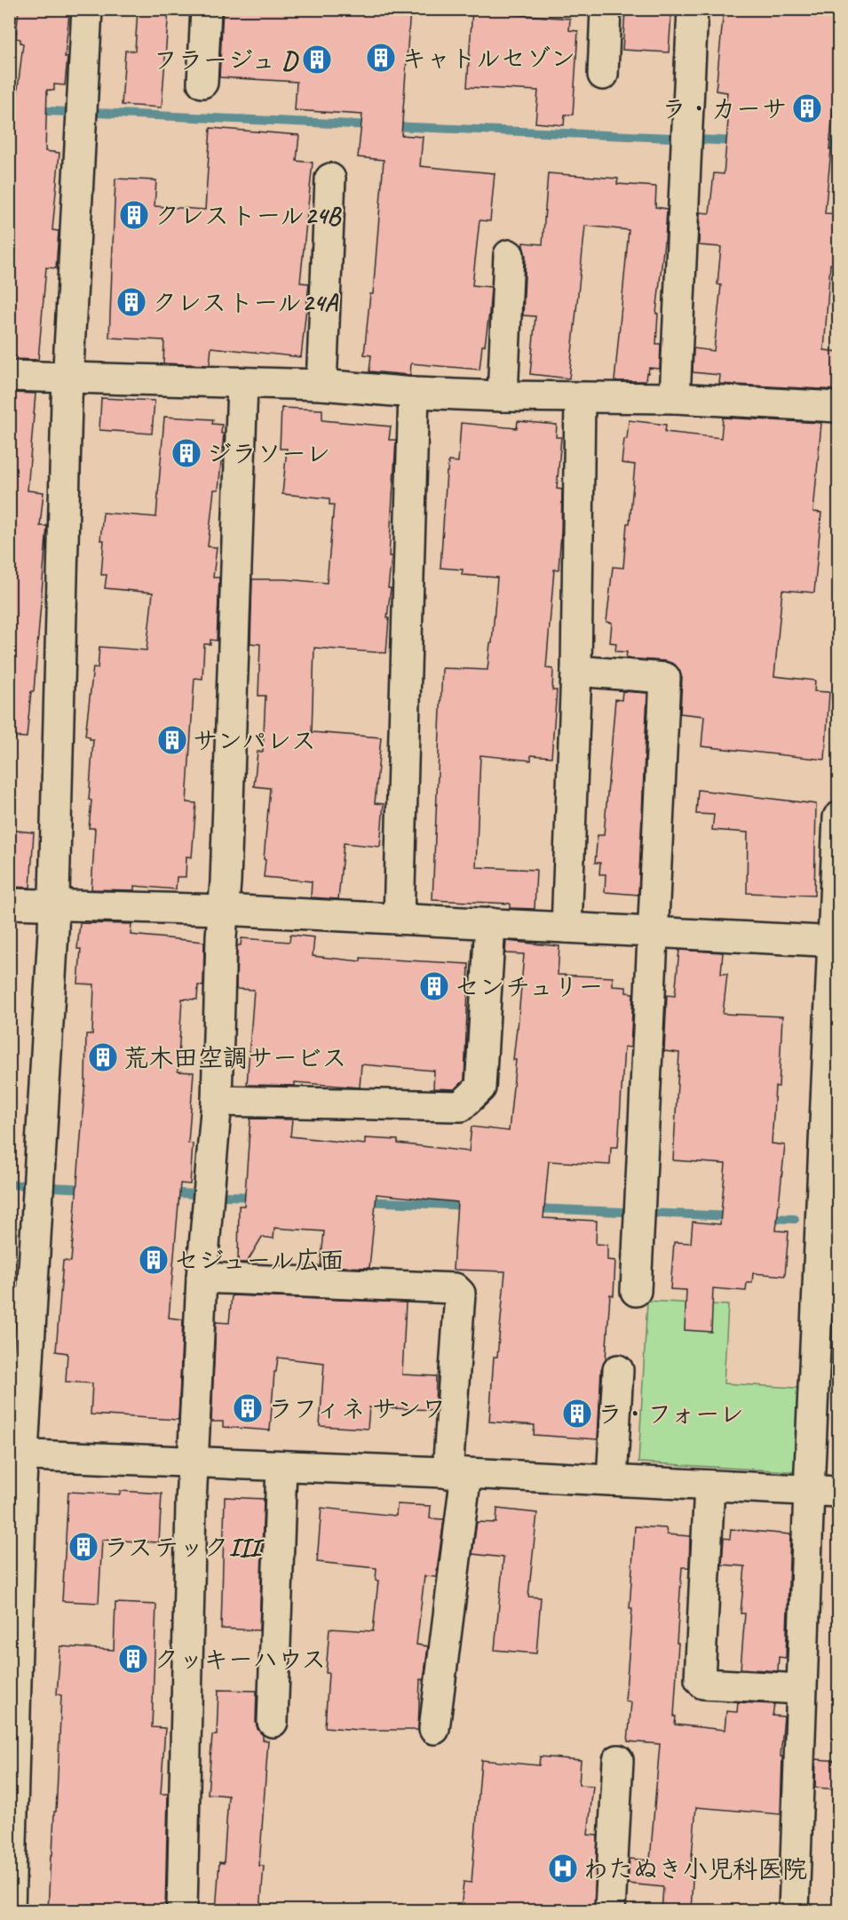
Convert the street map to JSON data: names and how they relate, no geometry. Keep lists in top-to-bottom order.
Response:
{
  "places": {
    "building": [
      "キャトルセゾン",
      "フラージュ D",
      "ラ・カーサ",
      "クレストール24B",
      "クレストール24A",
      "ジラソーレ",
      "サンパレス",
      "センチュリー",
      "荒木田空調サービス",
      "セジュール広面",
      "ラフィネ サンワ",
      "ラ・フォーレ",
      "ラステックIII",
      "クッキーハウス"
    ],
    "hospital": ["わたぬき小児科医院"]
  }
}
